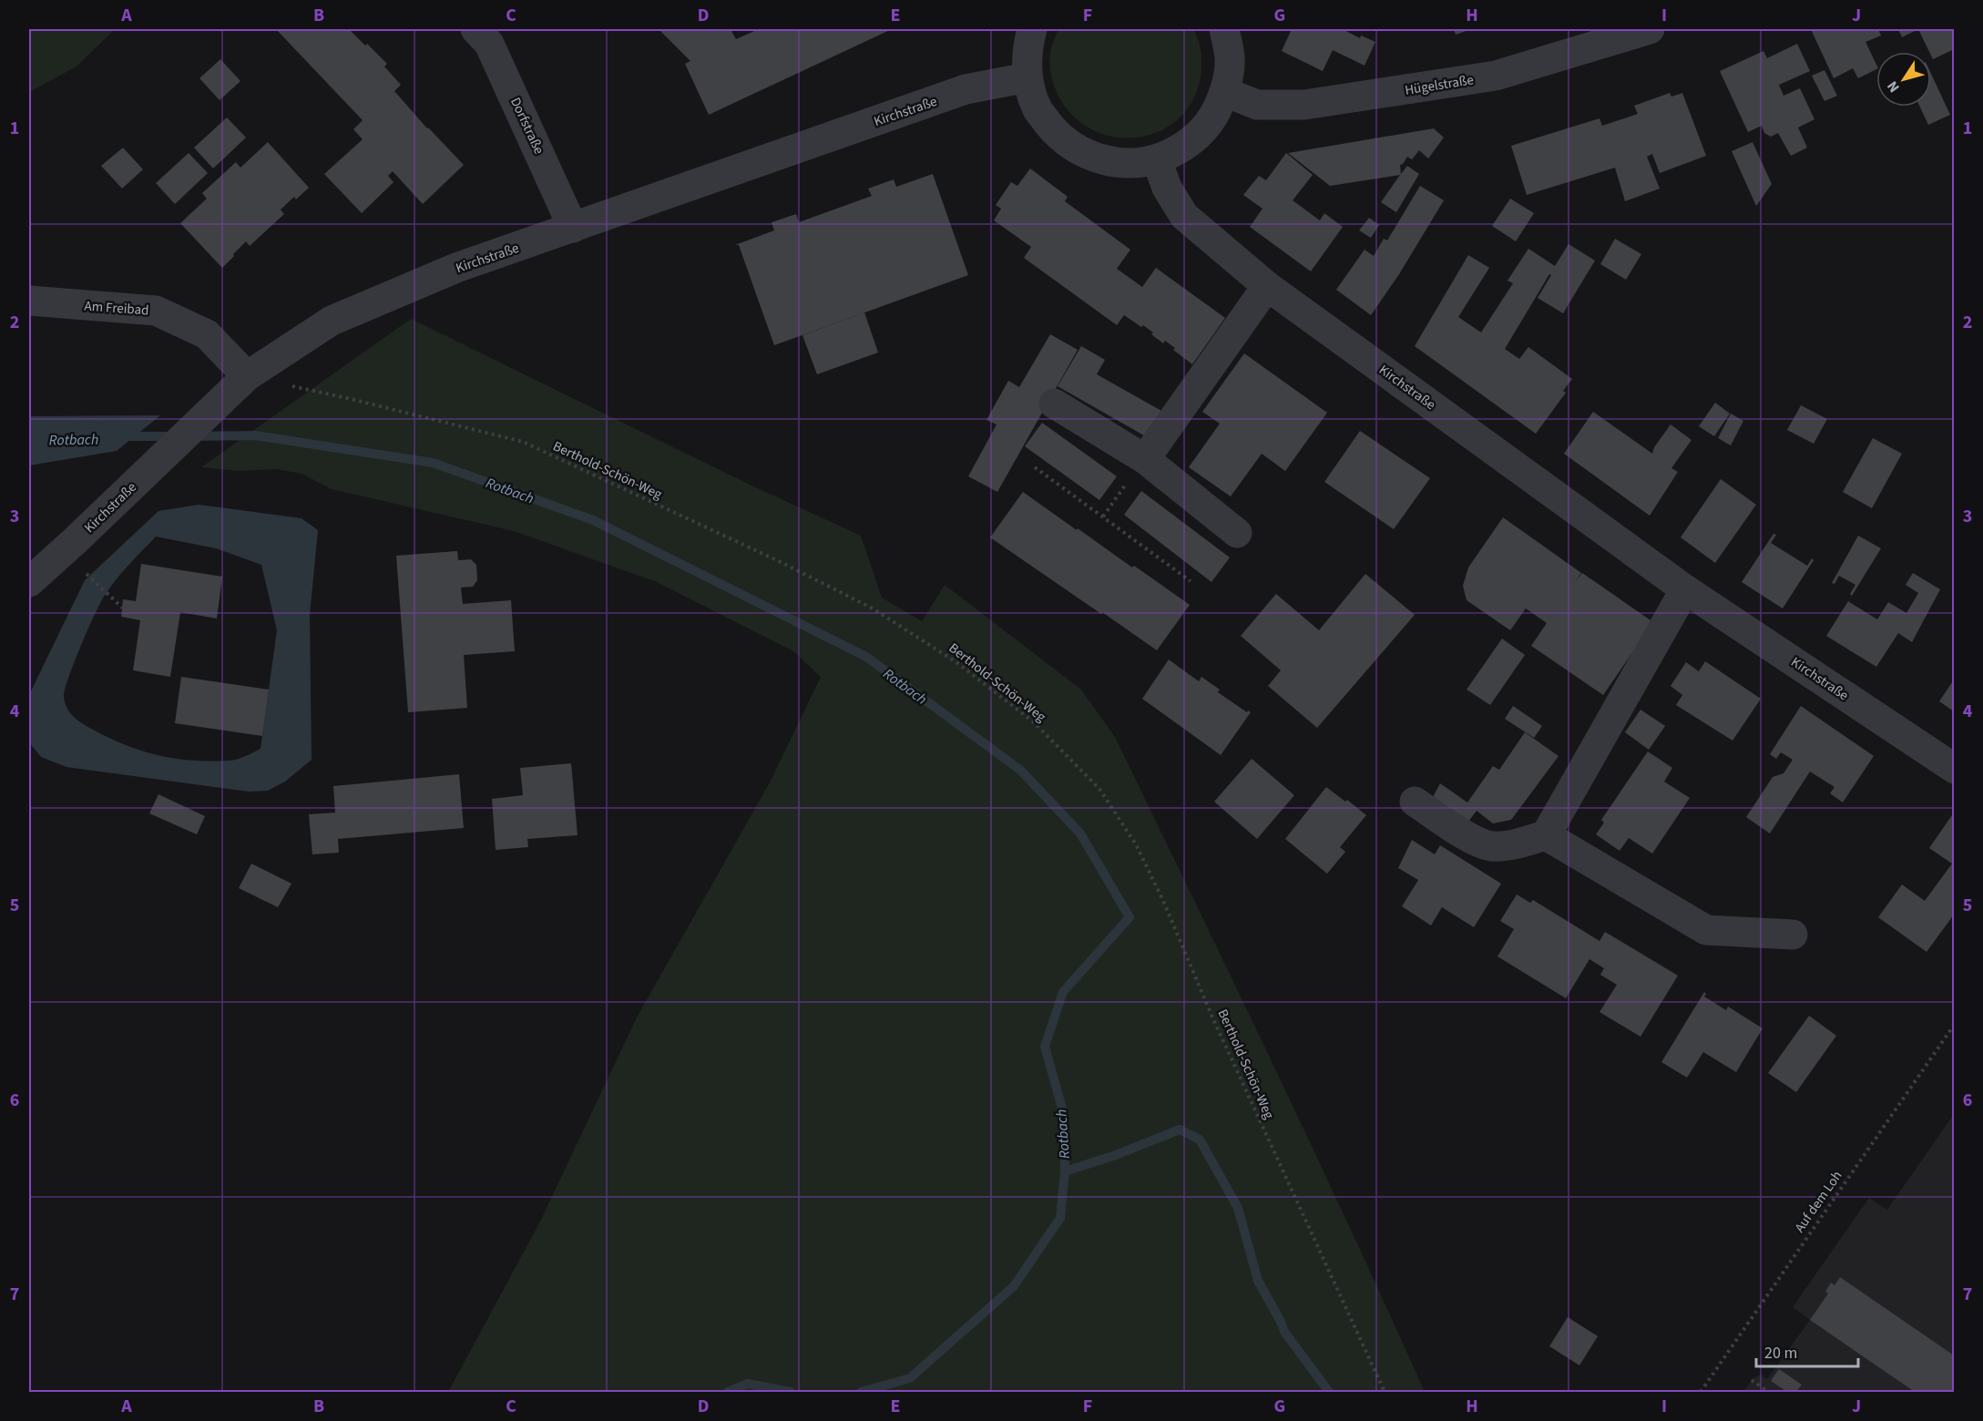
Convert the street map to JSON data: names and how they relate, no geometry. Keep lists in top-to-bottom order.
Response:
{
  "streets": {
    "street": [
      "Hügelstraße",
      "Kirchstraße",
      "Dorfstraße",
      "Am Freibad"
    ],
    "path": ["Berthold-Schön-Weg", "Auf dem Loh"]
  },
  "crossings": [
    ["Kirchstraße", "Dorfstraße"],
    ["Kirchstraße", "Am Freibad"],
    ["Kirchstraße", "Berthold-Schön-Weg"],
    ["Am Freibad", "Berthold-Schön-Weg"]
  ],
  "water": ["Rotbach"],
  "scale_bar": "20 m",
  "north": "bottom left",
  "grid": {
    "columns": [
      "A",
      "B",
      "C",
      "D",
      "E",
      "F",
      "G",
      "H",
      "I",
      "J"
    ],
    "rows": [
      "1",
      "2",
      "3",
      "4",
      "5",
      "6",
      "7"
    ]
  }
}
